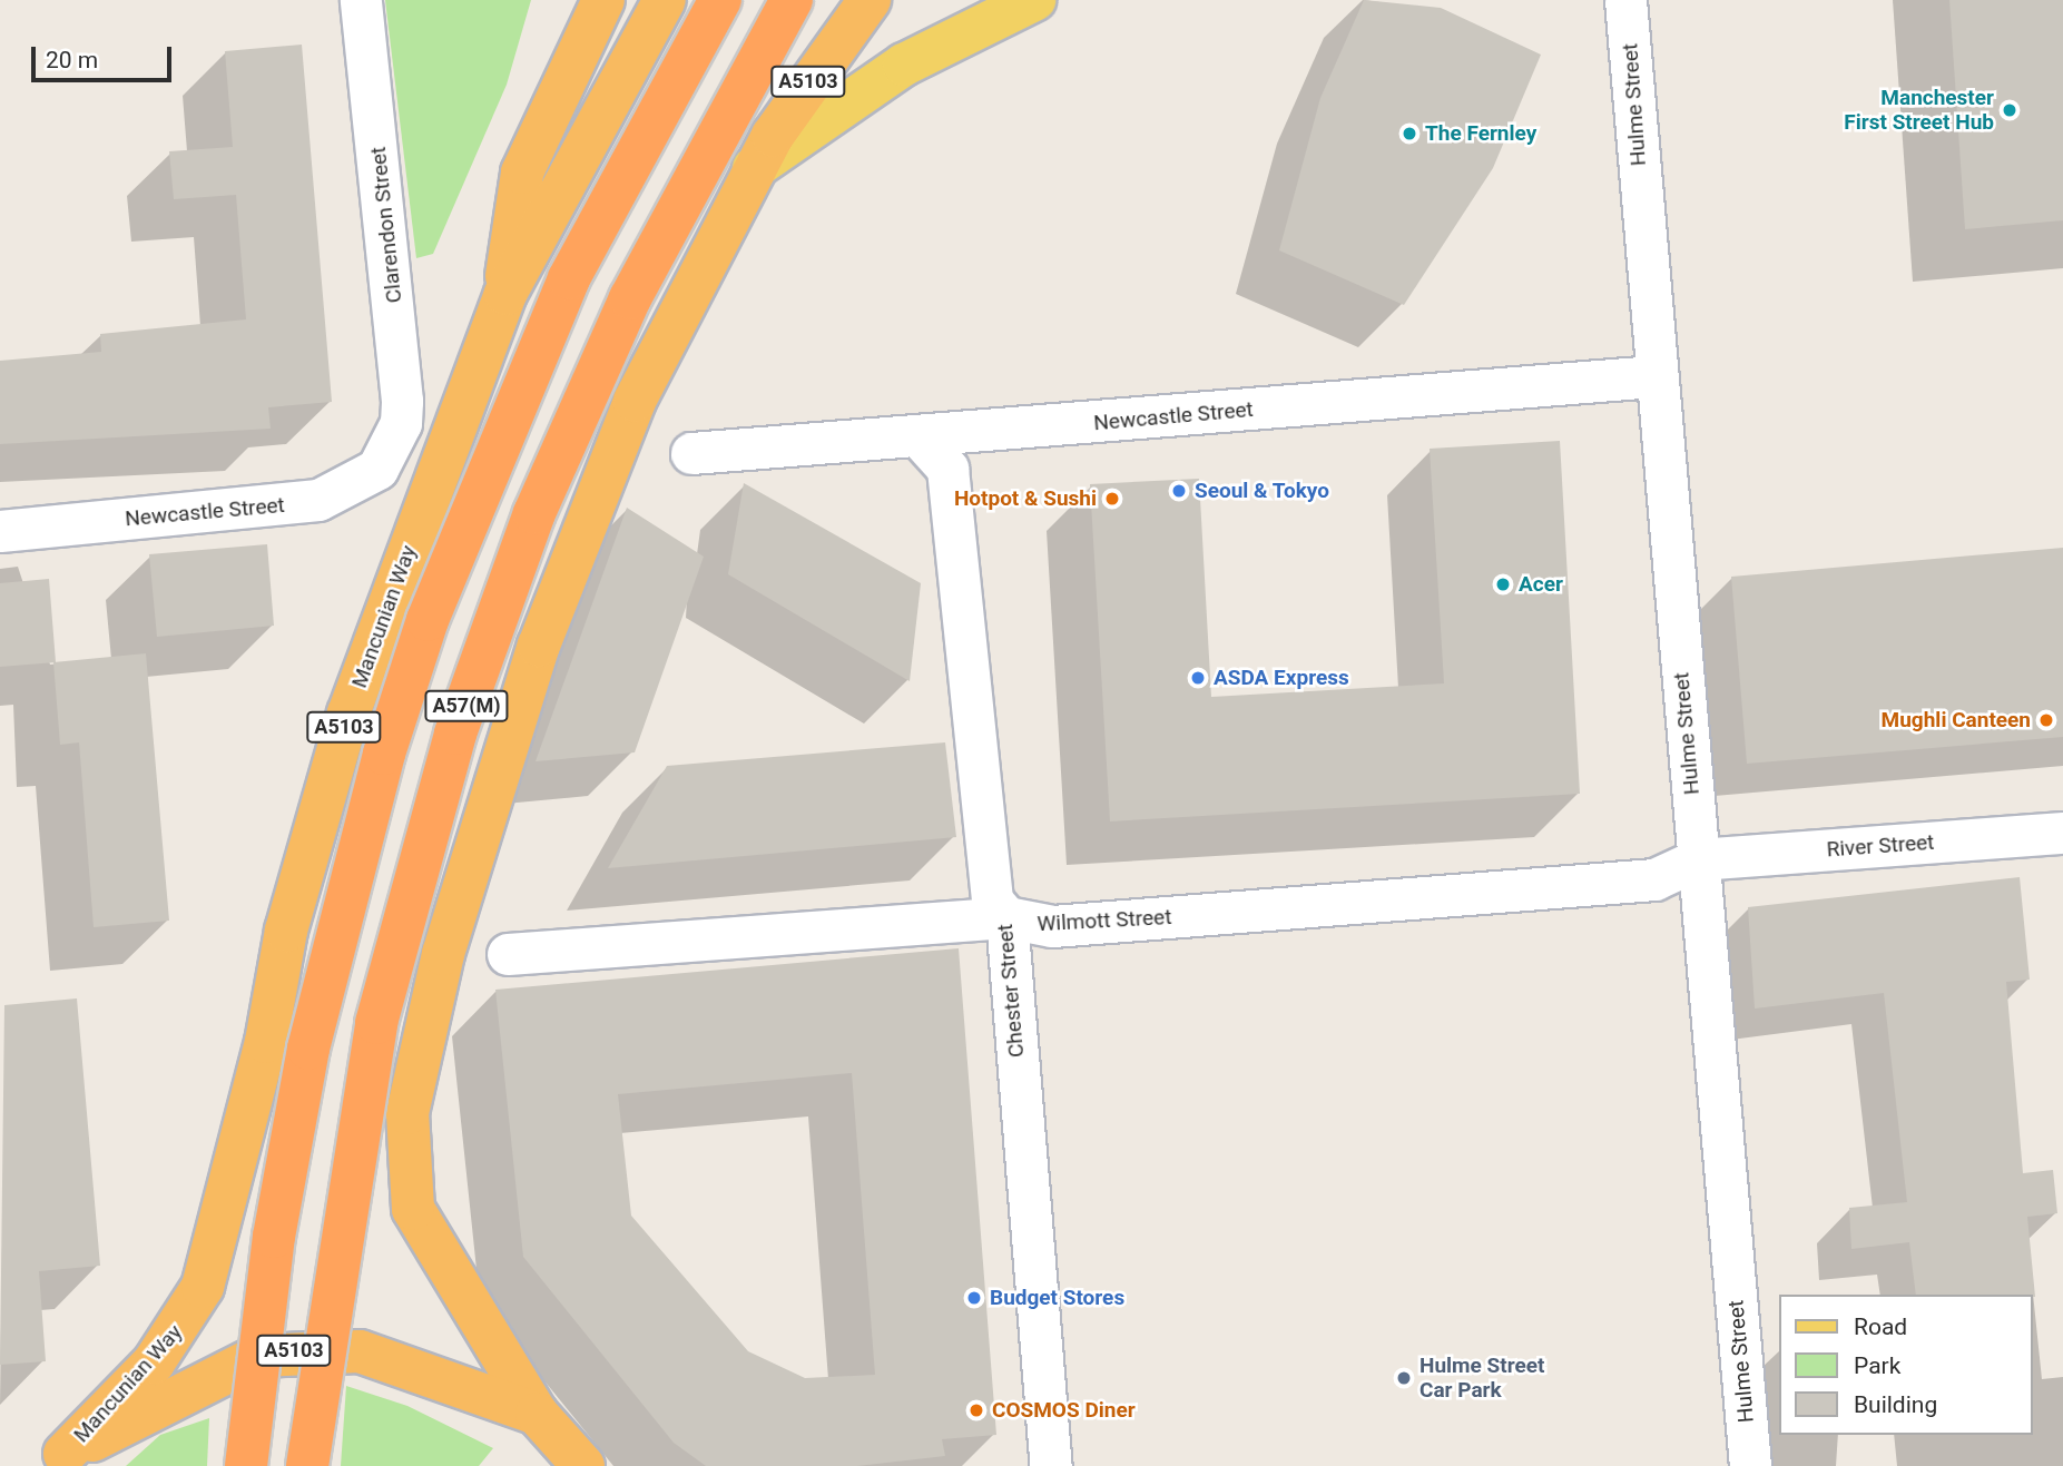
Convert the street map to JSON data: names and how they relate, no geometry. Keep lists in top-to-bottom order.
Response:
{
  "streets": {
    "highway": ["A5103", "Mancunian Way", "A57(M)"],
    "street": [
      "Hulme Street",
      "Clarendon Street",
      "Newcastle Street",
      "River Street",
      "Wilmott Street",
      "Chester Street"
    ]
  },
  "crossings": [
    ["A5103", "Mancunian Way"],
    ["Hulme Street", "Newcastle Street"],
    ["Hulme Street", "River Street"],
    ["Hulme Street", "Wilmott Street"],
    ["Clarendon Street", "Newcastle Street"],
    ["Newcastle Street", "Chester Street"],
    ["River Street", "Wilmott Street"],
    ["Wilmott Street", "Chester Street"]
  ],
  "places": [
    "Manchester First Street Hub",
    "The Fernley",
    "Seoul & Tokyo",
    "Hotpot & Sushi",
    "Acer",
    "ASDA Express",
    "Mughli Canteen",
    "Budget Stores",
    "Hulme Street Car Park",
    "COSMOS Diner"
  ],
  "legend": ["Road", "Park", "Building"],
  "scale_bar": "20 m"
}
